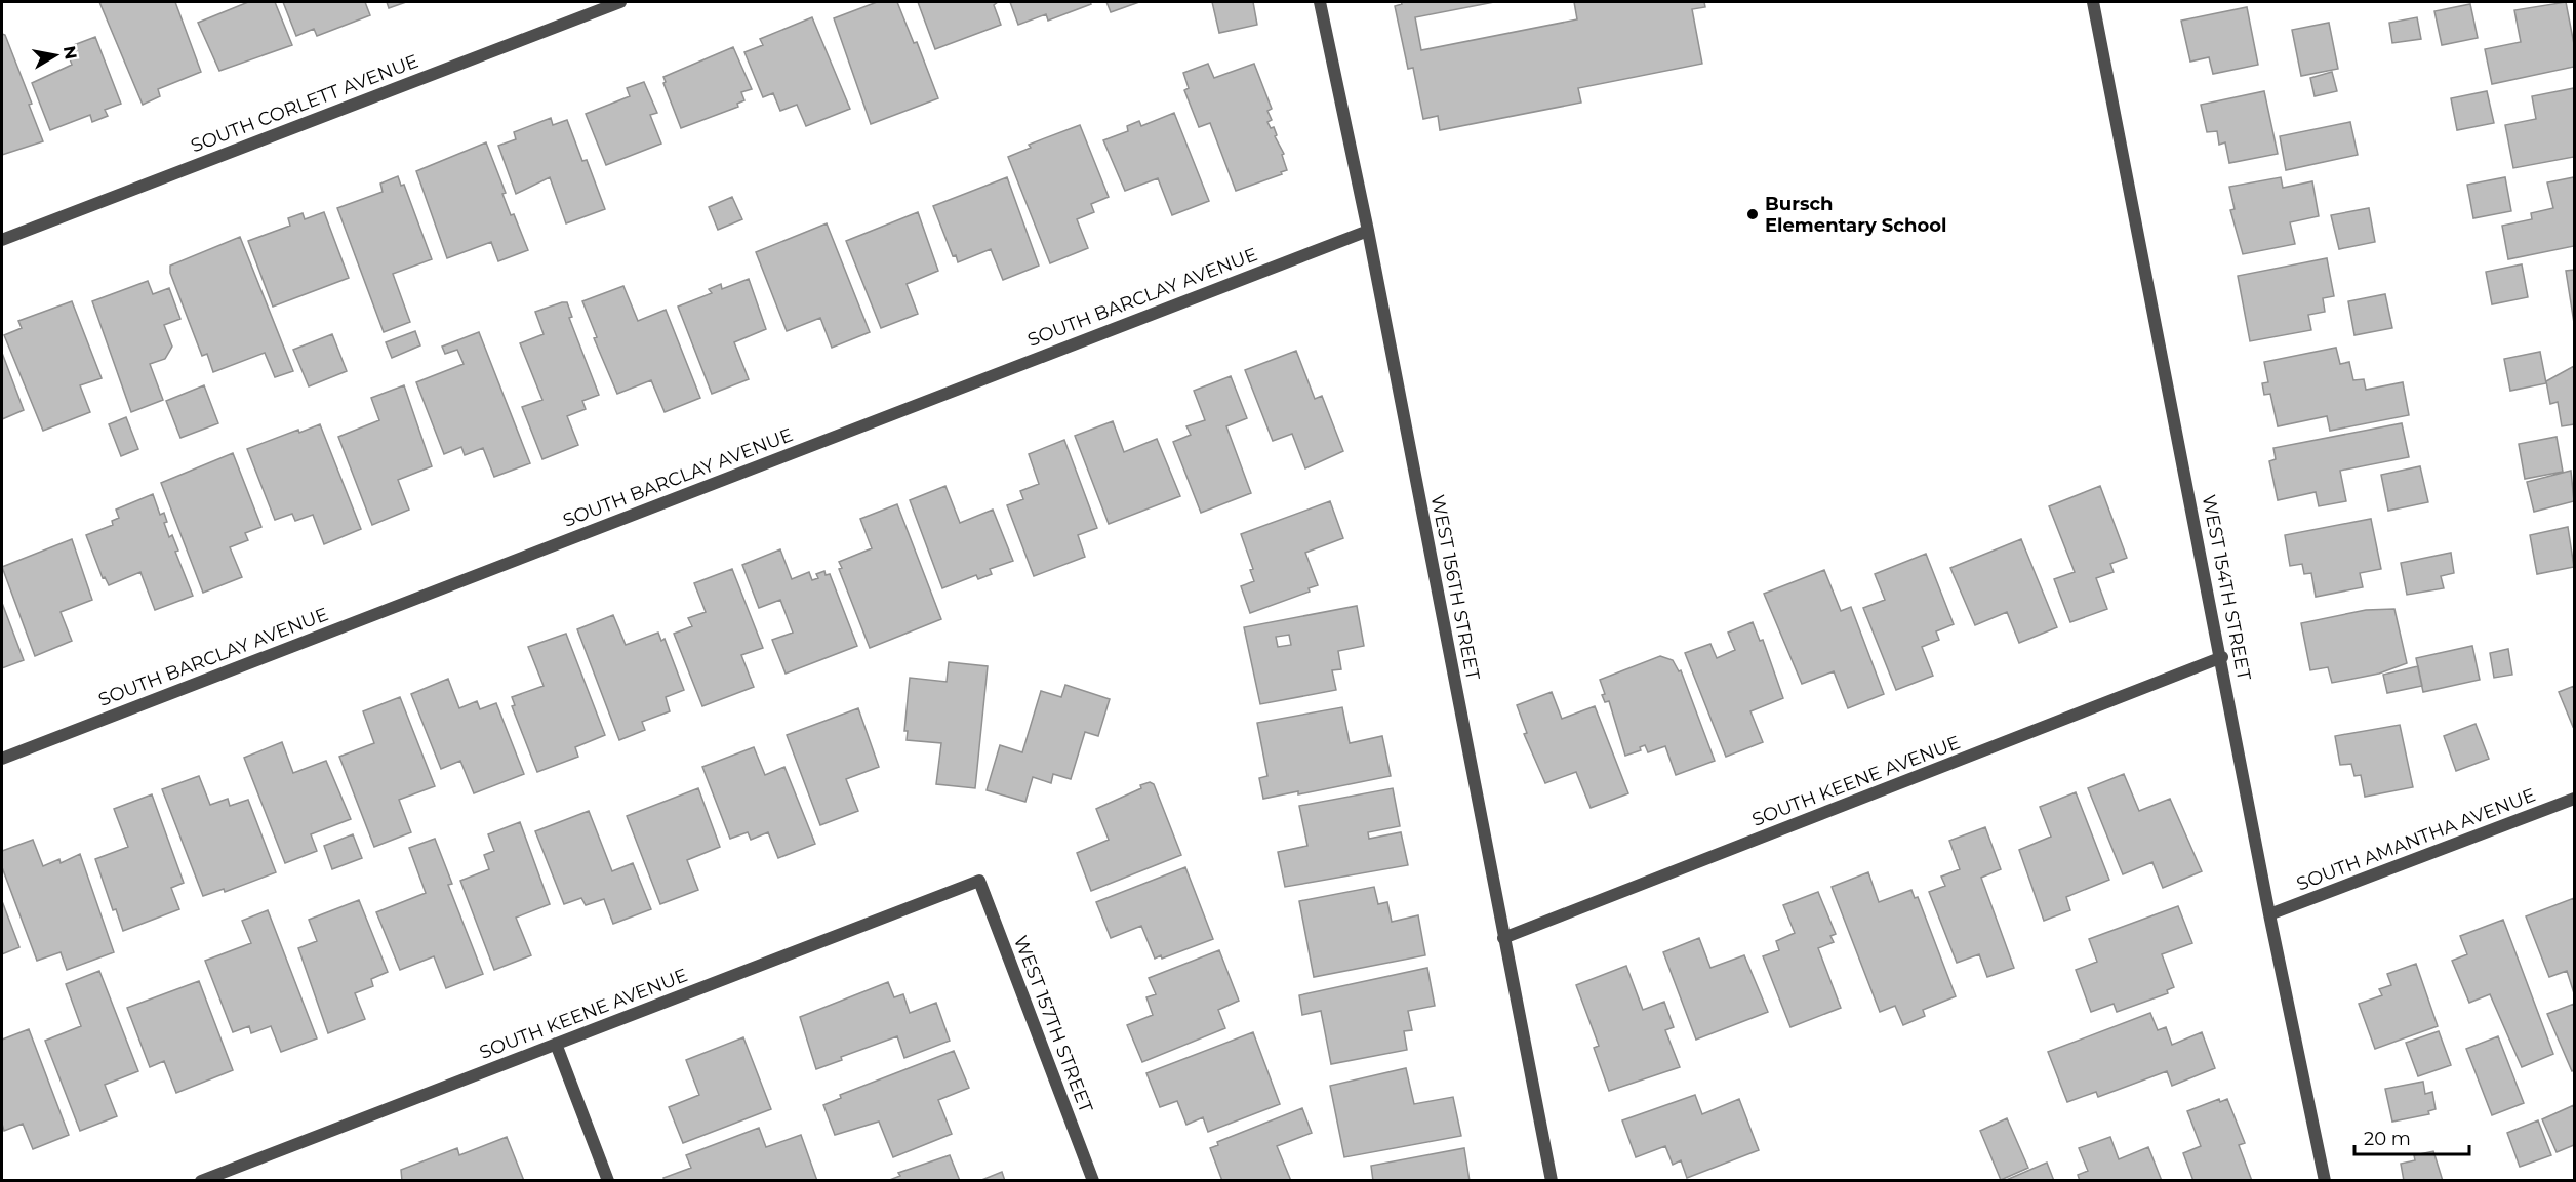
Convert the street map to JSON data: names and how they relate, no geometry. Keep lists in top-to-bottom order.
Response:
{
  "streets": {
    "street": [
      "SOUTH CORLETT AVENUE",
      "SOUTH BARCLAY AVENUE",
      "WEST 156TH STREET",
      "WEST 154TH STREET",
      "SOUTH KEENE AVENUE",
      "SOUTH AMANTHA AVENUE",
      "WEST 157TH STREET"
    ]
  },
  "crossings": [
    ["SOUTH BARCLAY AVENUE", "WEST 156TH STREET"],
    ["WEST 156TH STREET", "SOUTH KEENE AVENUE"],
    ["WEST 154TH STREET", "SOUTH KEENE AVENUE"],
    ["WEST 154TH STREET", "SOUTH AMANTHA AVENUE"],
    ["SOUTH KEENE AVENUE", "WEST 157TH STREET"]
  ],
  "places": ["Bursch Elementary School"],
  "scale_bar": "20 m",
  "north": "right"
}
